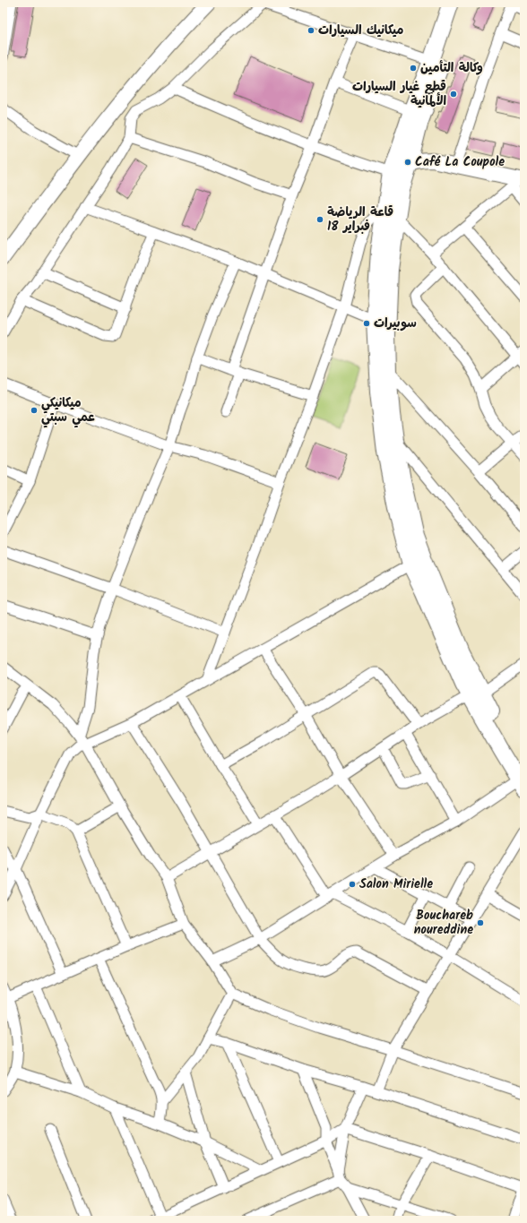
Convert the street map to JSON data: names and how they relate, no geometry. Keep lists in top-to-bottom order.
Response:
{
  "places": [
    "ميكانيك السيارات",
    "وكالة التأمين",
    "قطع غيار السيارات الألمانية",
    "Café La Coupole",
    "قاعة الرياضة 18 فبراير",
    "سوبيرات",
    "ميكانيكي عمي سبتي",
    "Salon Mirielle",
    "Bouchareb noureddine"
  ]
}
